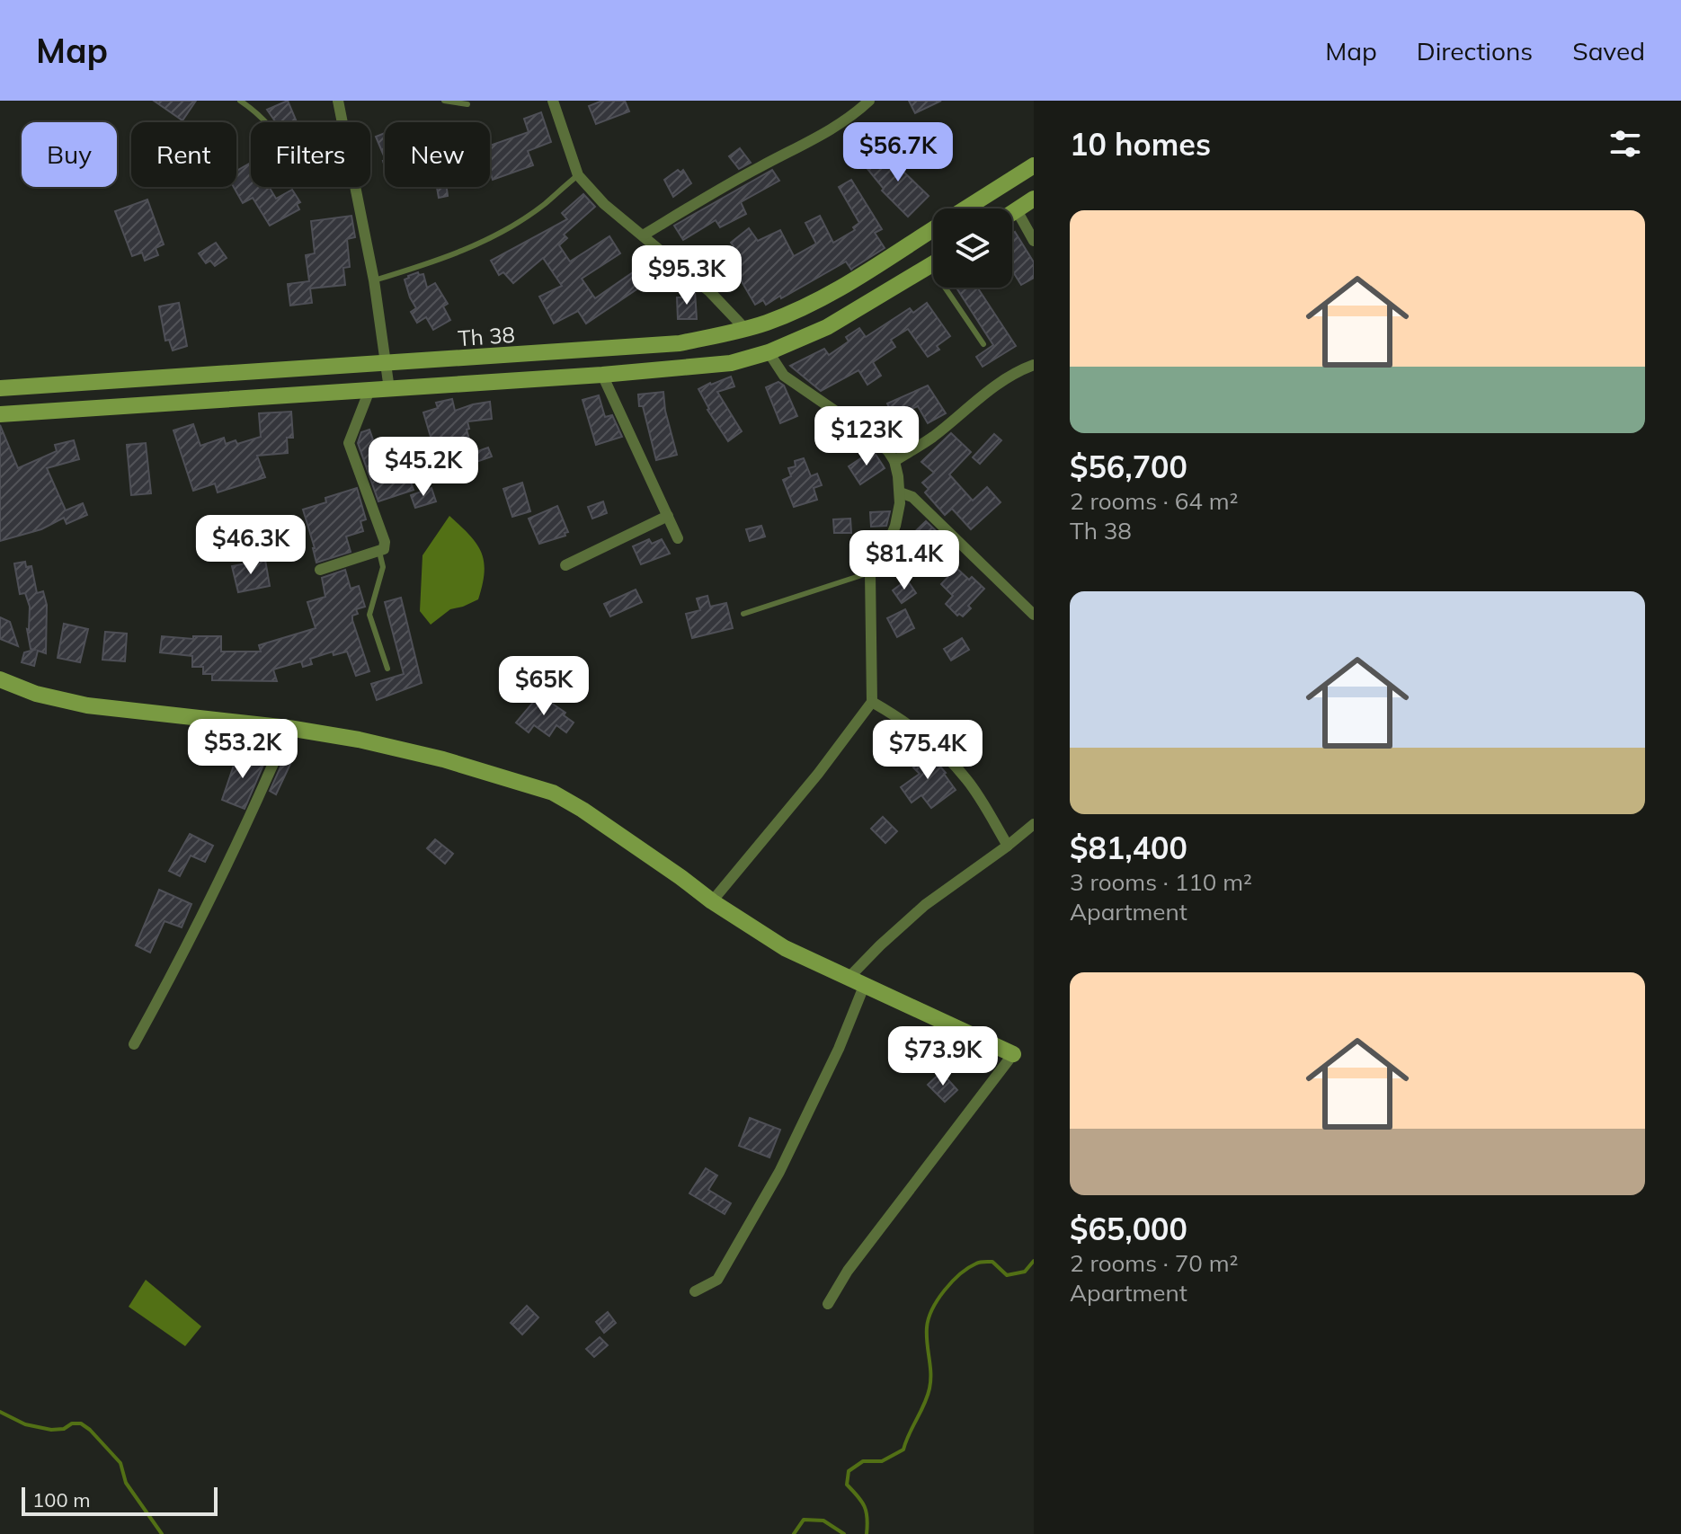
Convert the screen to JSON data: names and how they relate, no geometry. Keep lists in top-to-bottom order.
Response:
{
  "streets": {
    "street": ["Th 38"]
  },
  "scale_bar": "100 m",
  "page": {
    "header": "Map",
    "nav": ["Map", "Directions", "Saved"],
    "heading": "10 homes",
    "price": [
      "$56.7K",
      "$95.3K",
      "$123K",
      "$45.2K",
      "$46.3K",
      "$81.4K",
      "$65K",
      "$53.2K",
      "$75.4K",
      "$73.9K"
    ],
    "chip": [
      "Buy",
      "Rent",
      "Filters",
      "New"
    ],
    "list": [
      {
        "name": "$56,700",
        "note": "2 rooms · 64 m² · Th 38"
      },
      {
        "name": "$81,400",
        "note": "3 rooms · 110 m² · Apartment"
      },
      {
        "name": "$65,000",
        "note": "2 rooms · 70 m² · Apartment"
      }
    ],
    "scale": "100 m"
  }
}
